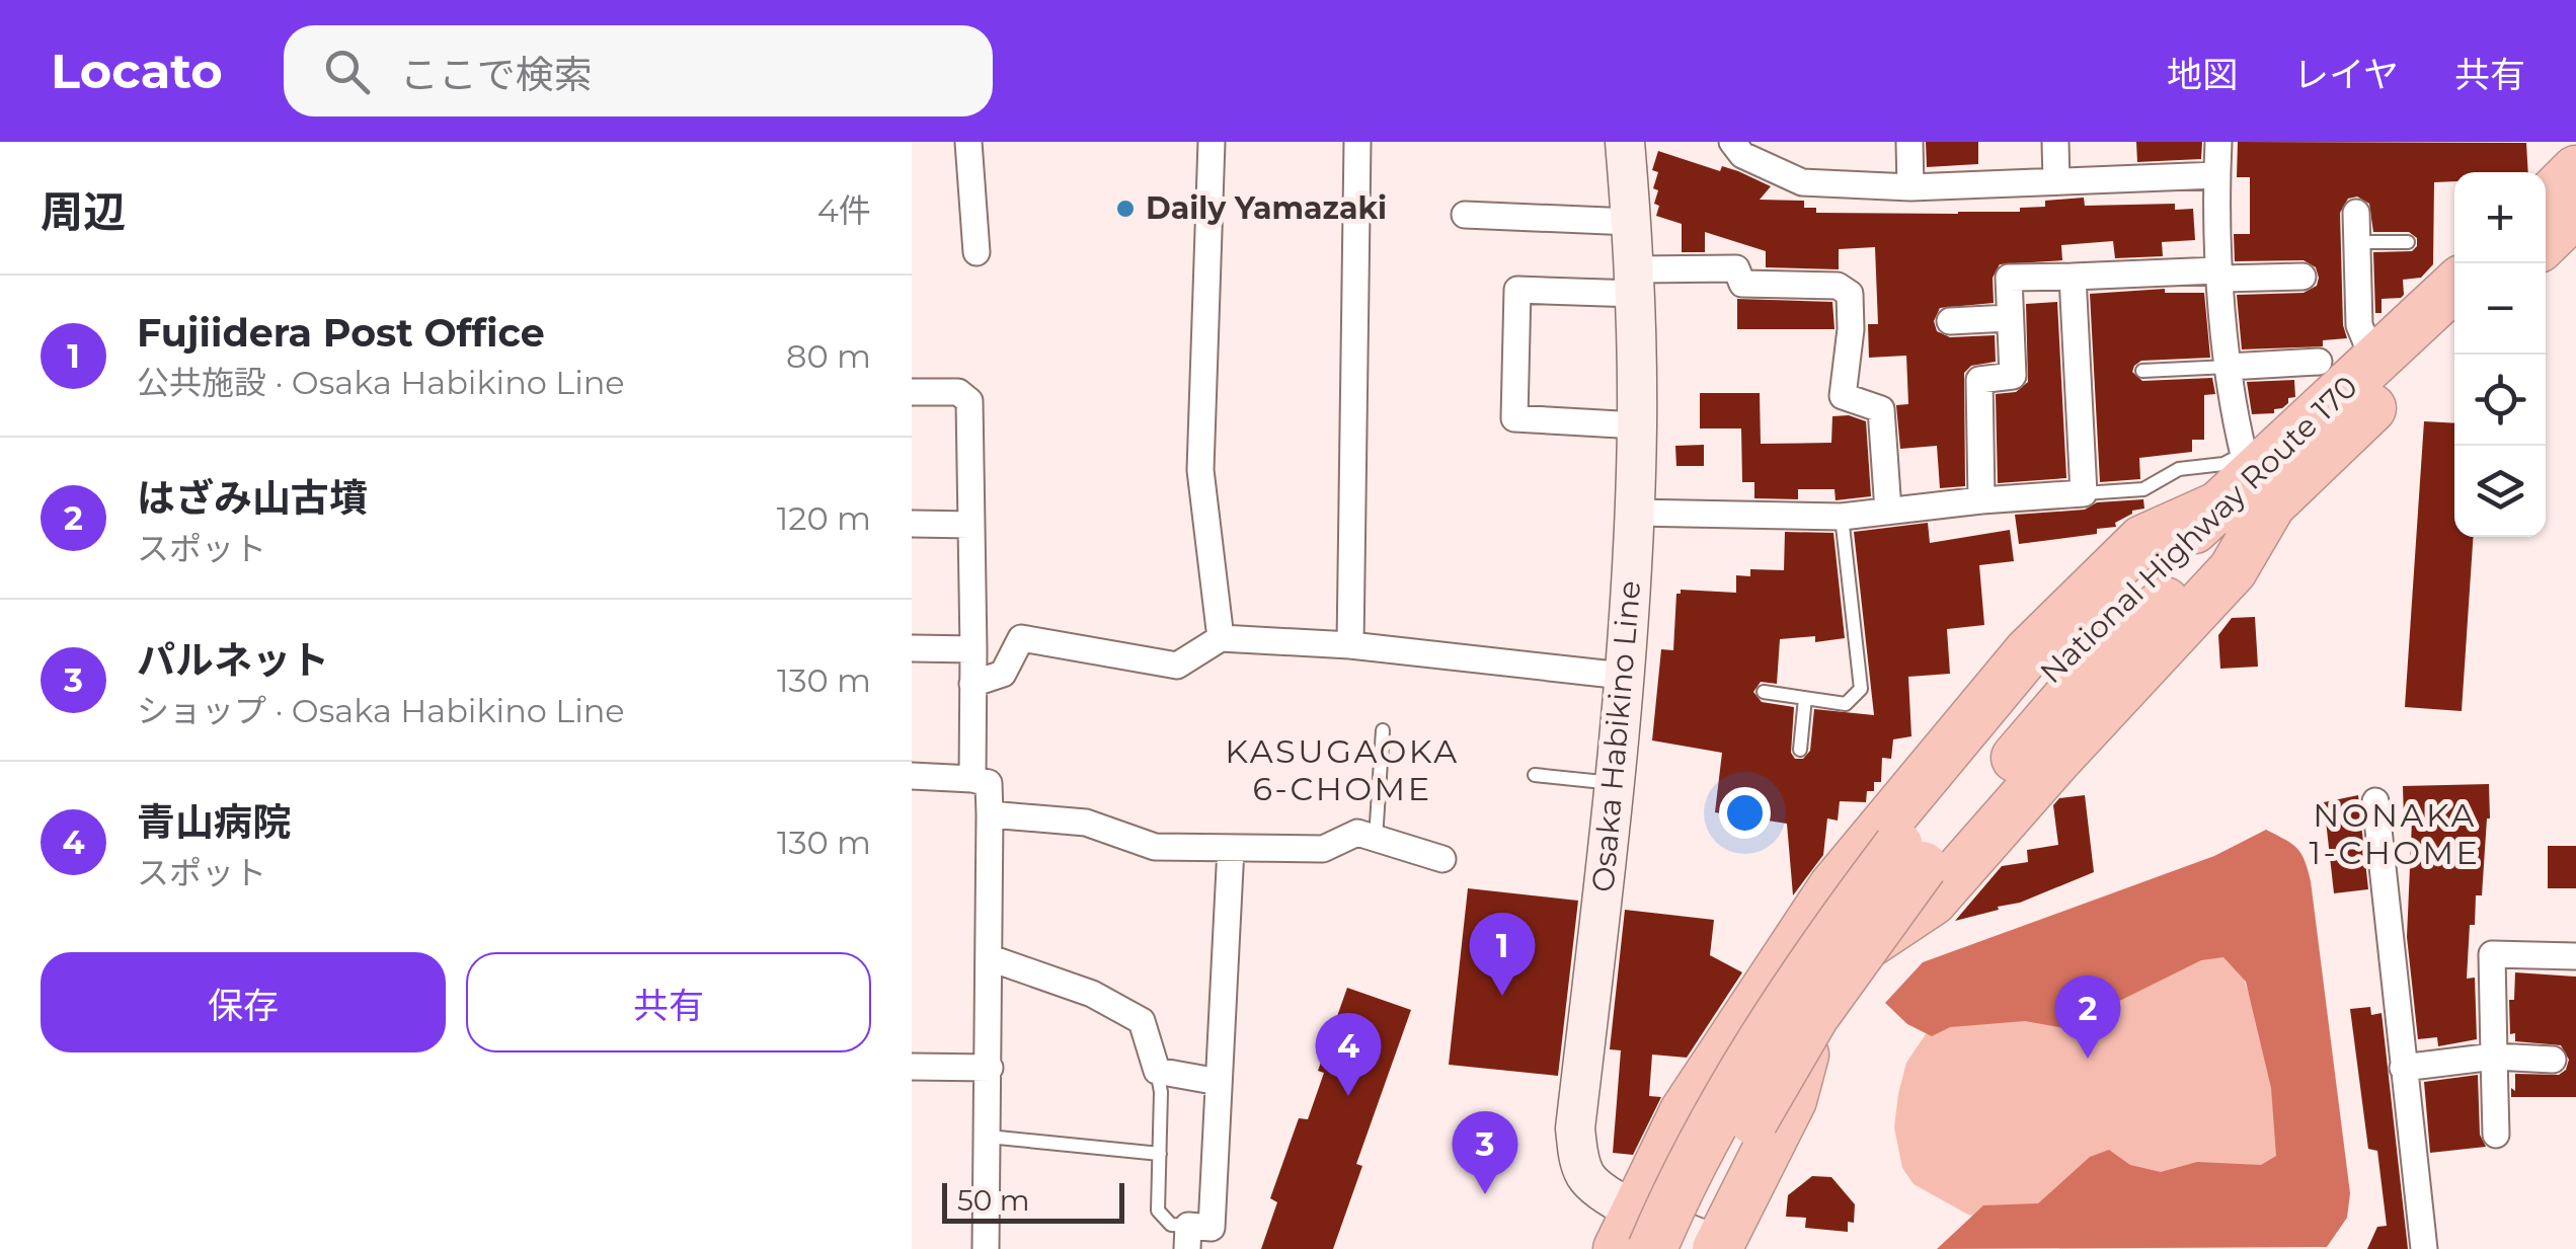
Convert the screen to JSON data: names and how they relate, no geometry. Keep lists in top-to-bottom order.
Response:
{
  "streets": {
    "highway": ["National Highway Route 170"],
    "main road": ["Osaka Habikino Line"]
  },
  "crossings": [
    ["National Highway Route 170", "Osaka Habikino Line"]
  ],
  "districts": ["KASUGAOKA 6-CHOME", "NONAKA 1-CHOME"],
  "places": ["Daily Yamazaki"],
  "scale_bar": "50 m",
  "page": {
    "header": "Locato",
    "search": "ここで検索",
    "nav": ["地図", "レイヤ", "共有"],
    "heading": ["周辺", "4件"],
    "map_buttons": ["+", "−"],
    "list": [
      {
        "mark": "1",
        "name": "Fujiidera Post Office",
        "note": "公共施設 · Osaka Habikino Line",
        "value": "80 m"
      },
      {
        "mark": "2",
        "name": "はざみ山古墳",
        "note": "スポット",
        "value": "120 m"
      },
      {
        "mark": "3",
        "name": "パルネット",
        "note": "ショップ · Osaka Habikino Line",
        "value": "130 m"
      },
      {
        "mark": "4",
        "name": "青山病院",
        "note": "スポット",
        "value": "130 m"
      }
    ],
    "pins": [
      "1",
      "2",
      "4",
      "3"
    ],
    "buttons": ["保存", "共有"],
    "scale": "50 m"
  }
}
